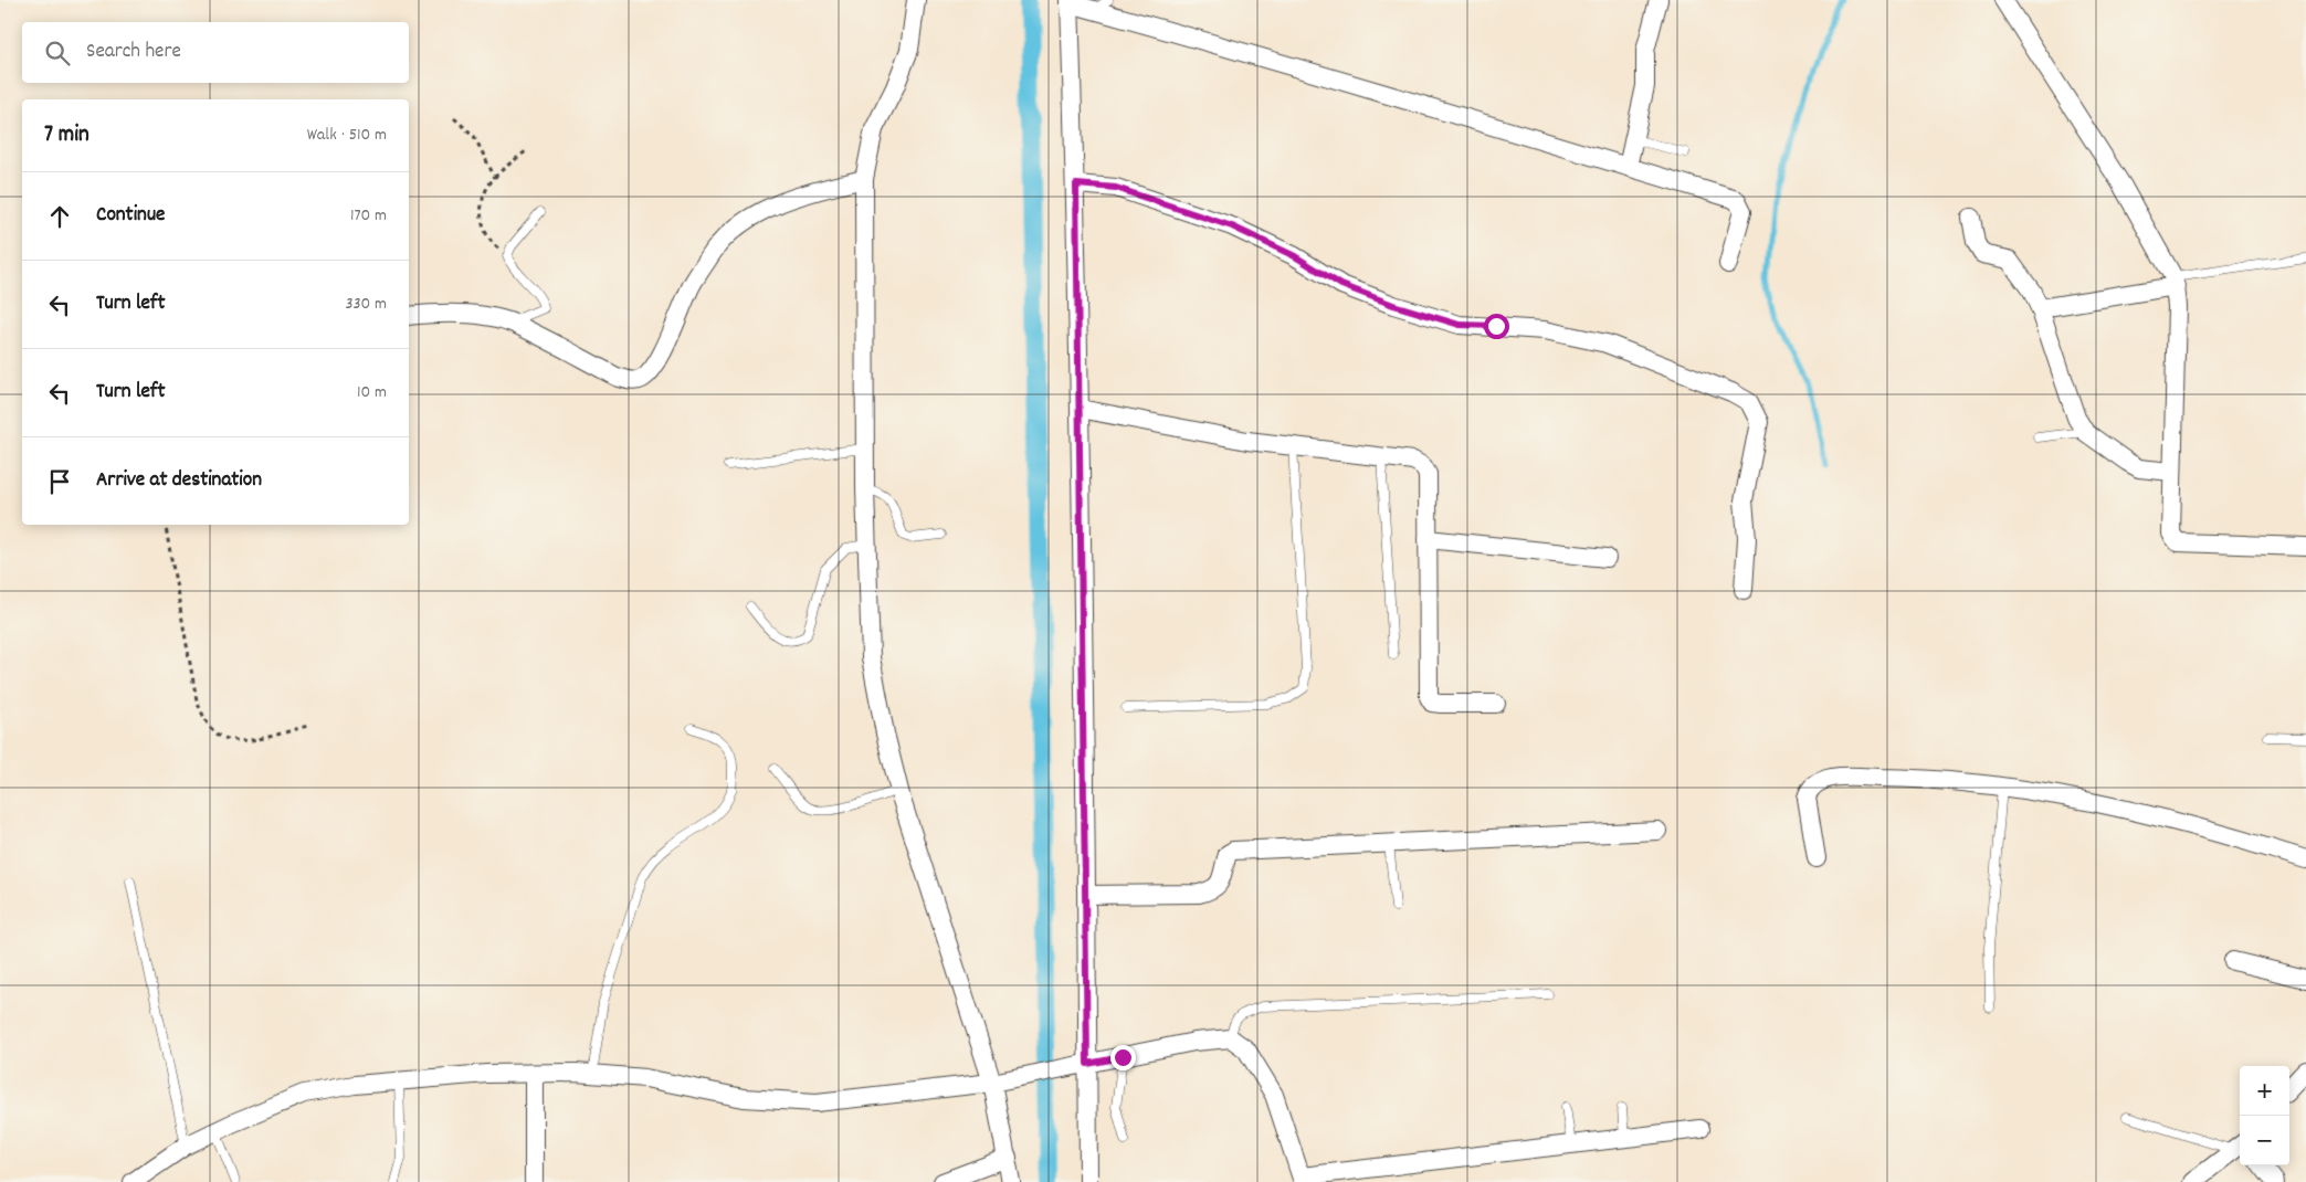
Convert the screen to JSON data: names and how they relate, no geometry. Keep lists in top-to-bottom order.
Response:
{
  "page": {
    "search": "Search here",
    "heading": ["7 min", "Walk · 510 m"],
    "list": [
      ["Continue", "170 m"],
      ["Turn left", "330 m"],
      ["Turn left", "10 m"],
      "Arrive at destination"
    ],
    "map_buttons": ["+", "−"]
  }
}
